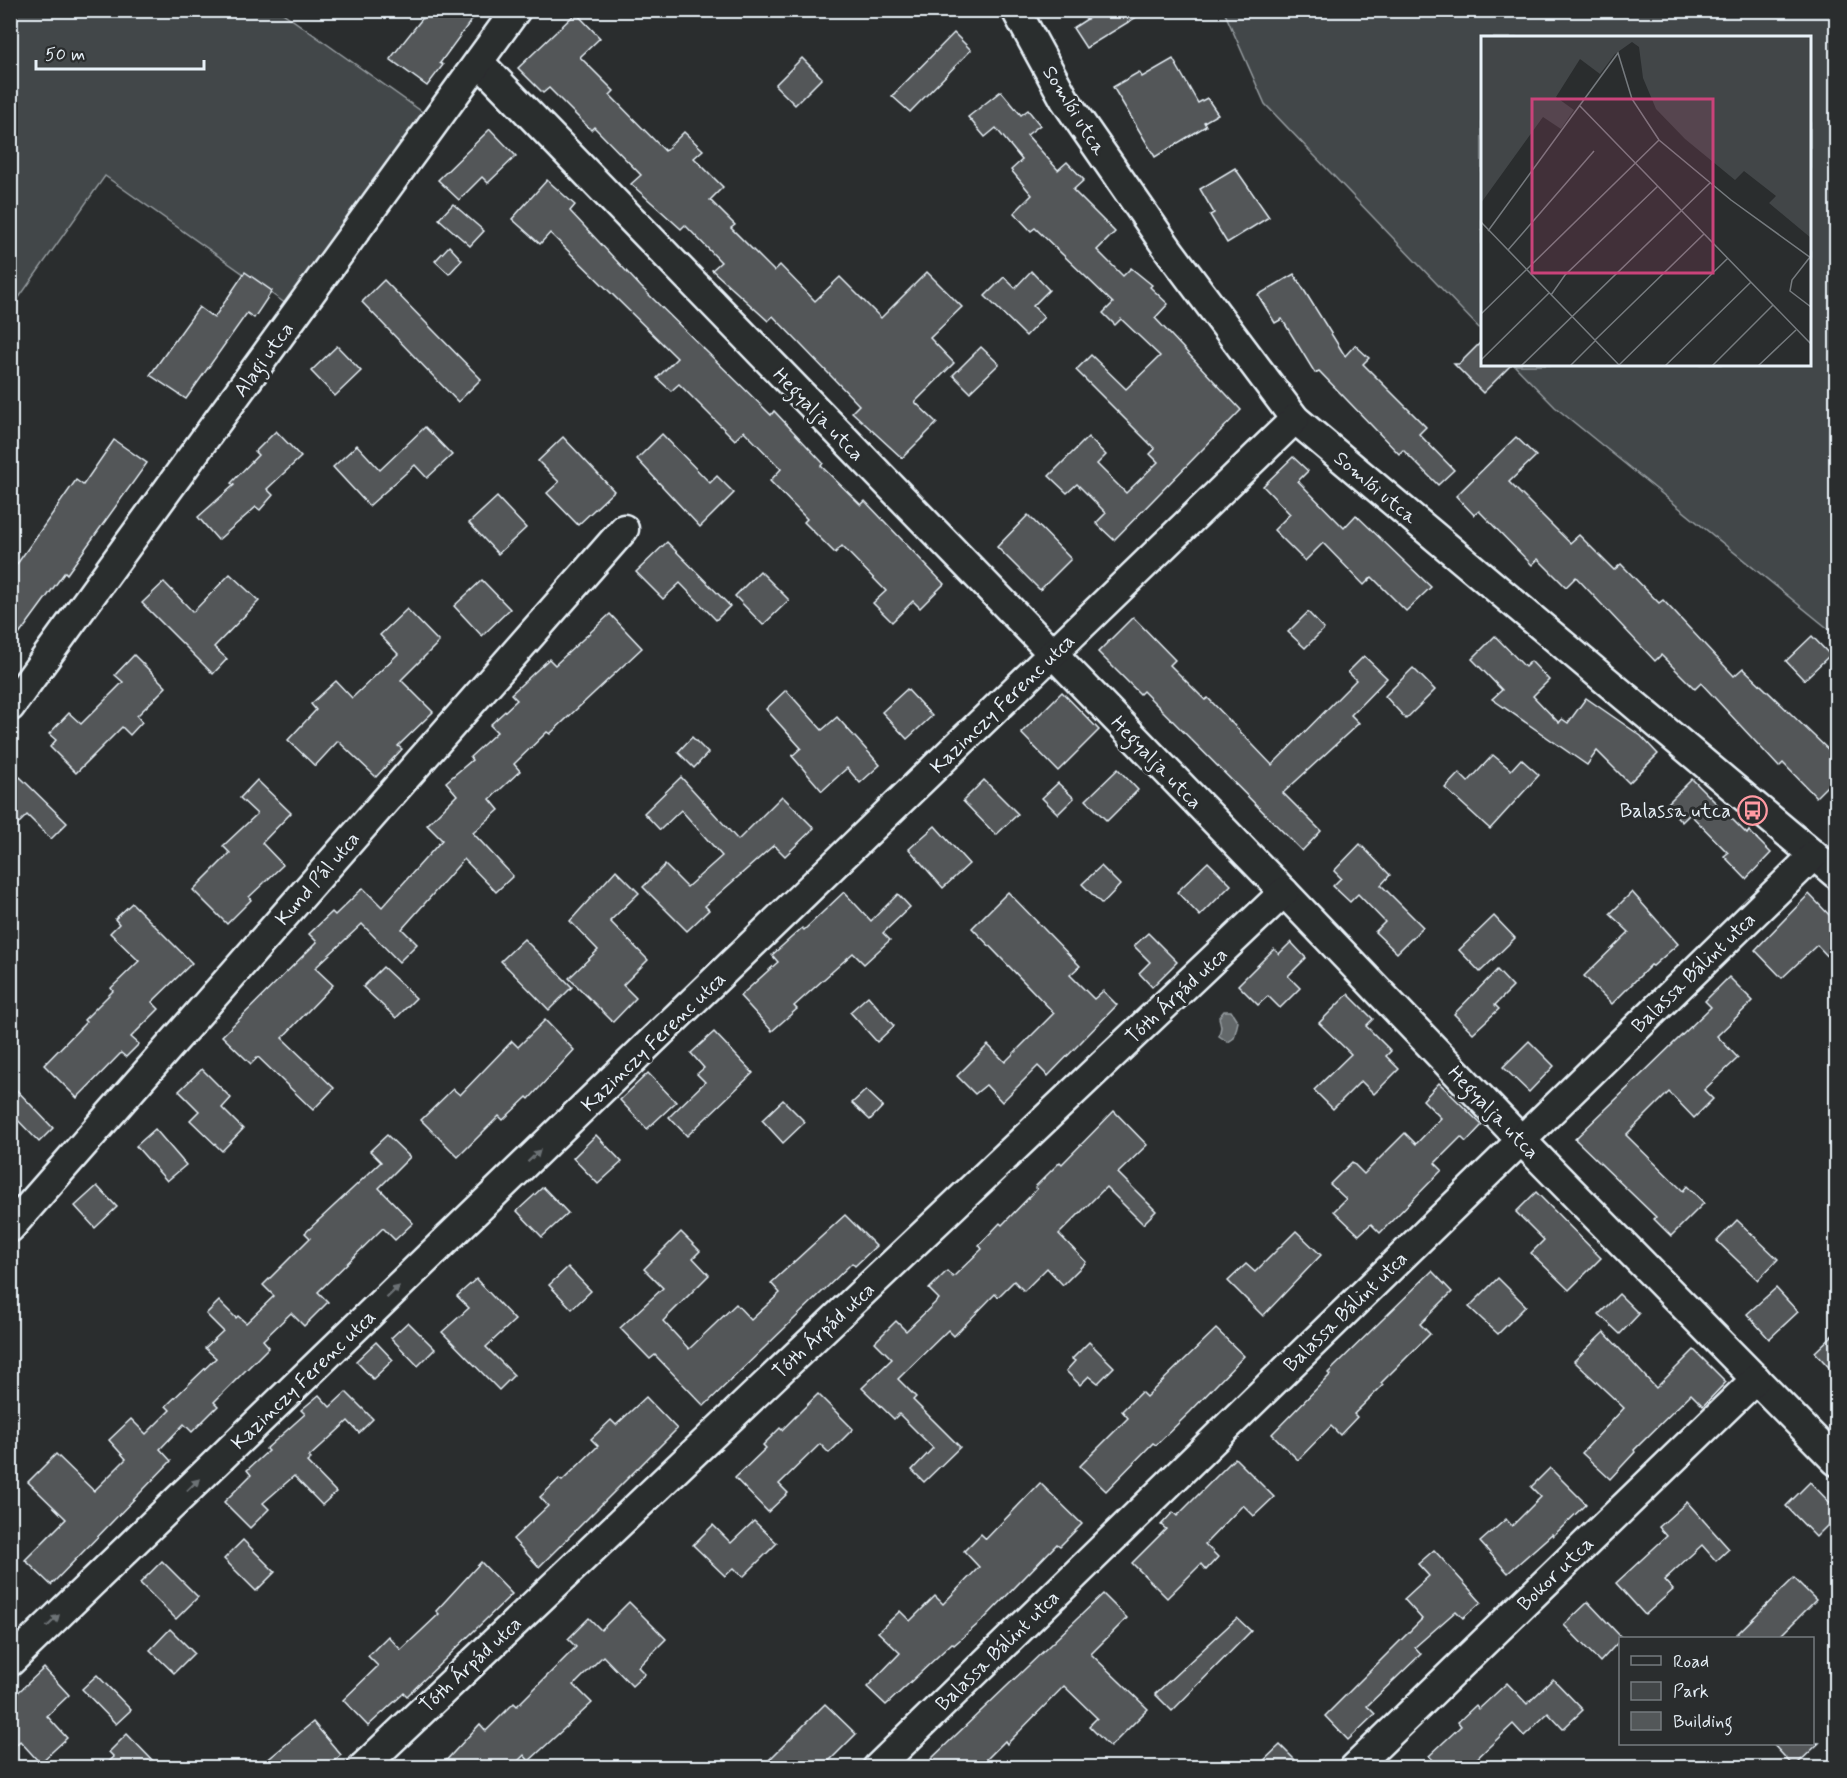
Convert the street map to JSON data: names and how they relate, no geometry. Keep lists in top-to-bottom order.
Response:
{
  "streets": {
    "street": [
      "Somlói utca",
      "Alagi utca",
      "Hegyalja utca",
      "Kazinczy Ferenc utca",
      "Kund Pál utca",
      "Balassa Bálint utca",
      "Tóth Árpád utca",
      "Bokor utca"
    ]
  },
  "crossings": [
    ["Somlói utca", "Kazinczy Ferenc utca"],
    ["Somlói utca", "Balassa Bálint utca"],
    ["Alagi utca", "Hegyalja utca"],
    ["Hegyalja utca", "Kazinczy Ferenc utca"],
    ["Hegyalja utca", "Balassa Bálint utca"],
    ["Hegyalja utca", "Tóth Árpád utca"],
    ["Hegyalja utca", "Bokor utca"]
  ],
  "one_way": ["Kazinczy Ferenc utca"],
  "places": {
    "bus stop": ["Balassa utca"]
  },
  "legend": ["Road", "Park", "Building"],
  "scale_bar": "50 m"
}
